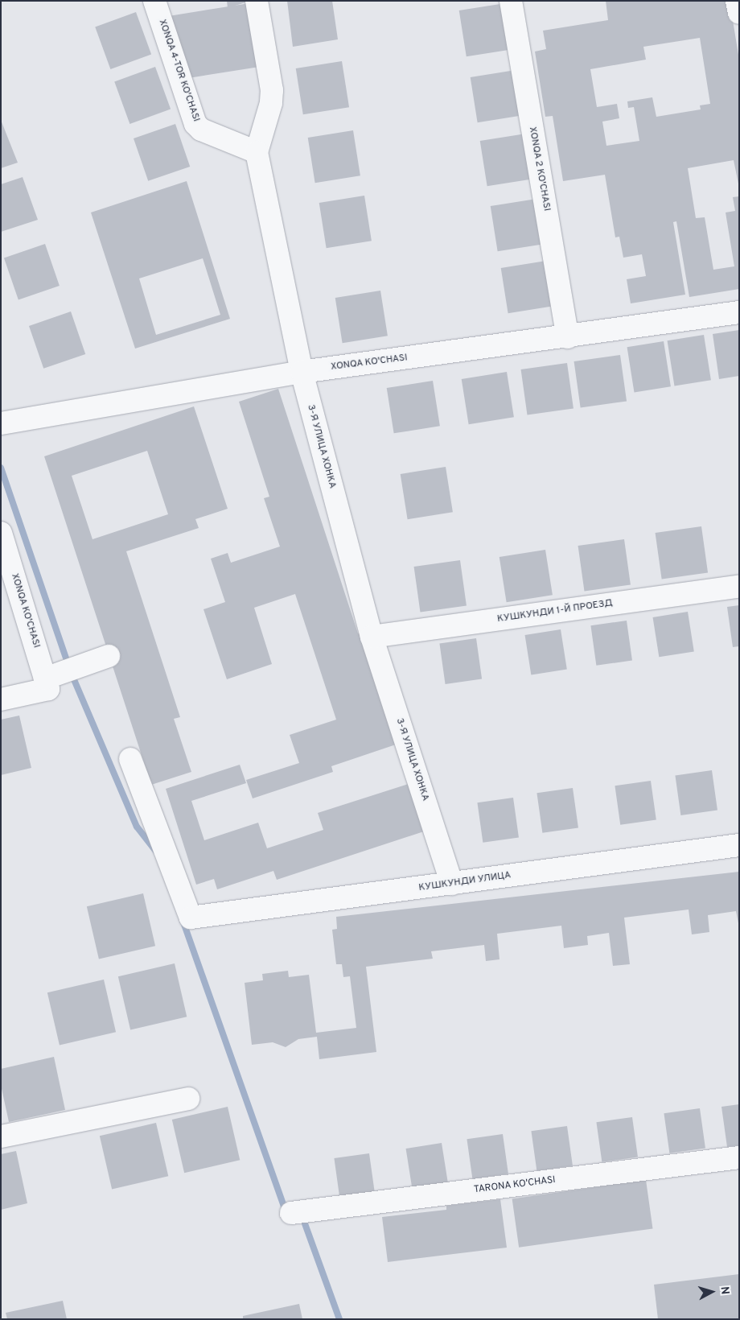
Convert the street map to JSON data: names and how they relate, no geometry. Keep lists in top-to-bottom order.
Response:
{
  "streets": {
    "street": [
      "XONQA 4-TOR KO'CHASI",
      "XONQA 2 KO'CHASI",
      "XONQA KO'CHASI",
      "3-Я УЛИЦА ХОНКА",
      "КУШКУНДИ 1-Й ПРОЕЗД",
      "КУШКУНДИ УЛИЦА",
      "TARONA KO'CHASI"
    ]
  },
  "crossings": [
    ["XONQA 4-TOR KO'CHASI", "3-Я УЛИЦА ХОНКА"],
    ["XONQA 2 KO'CHASI", "XONQA KO'CHASI"],
    ["XONQA KO'CHASI", "3-Я УЛИЦА ХОНКА"],
    ["3-Я УЛИЦА ХОНКА", "КУШКУНДИ 1-Й ПРОЕЗД"],
    ["3-Я УЛИЦА ХОНКА", "КУШКУНДИ УЛИЦА"]
  ],
  "north": "right"
}
